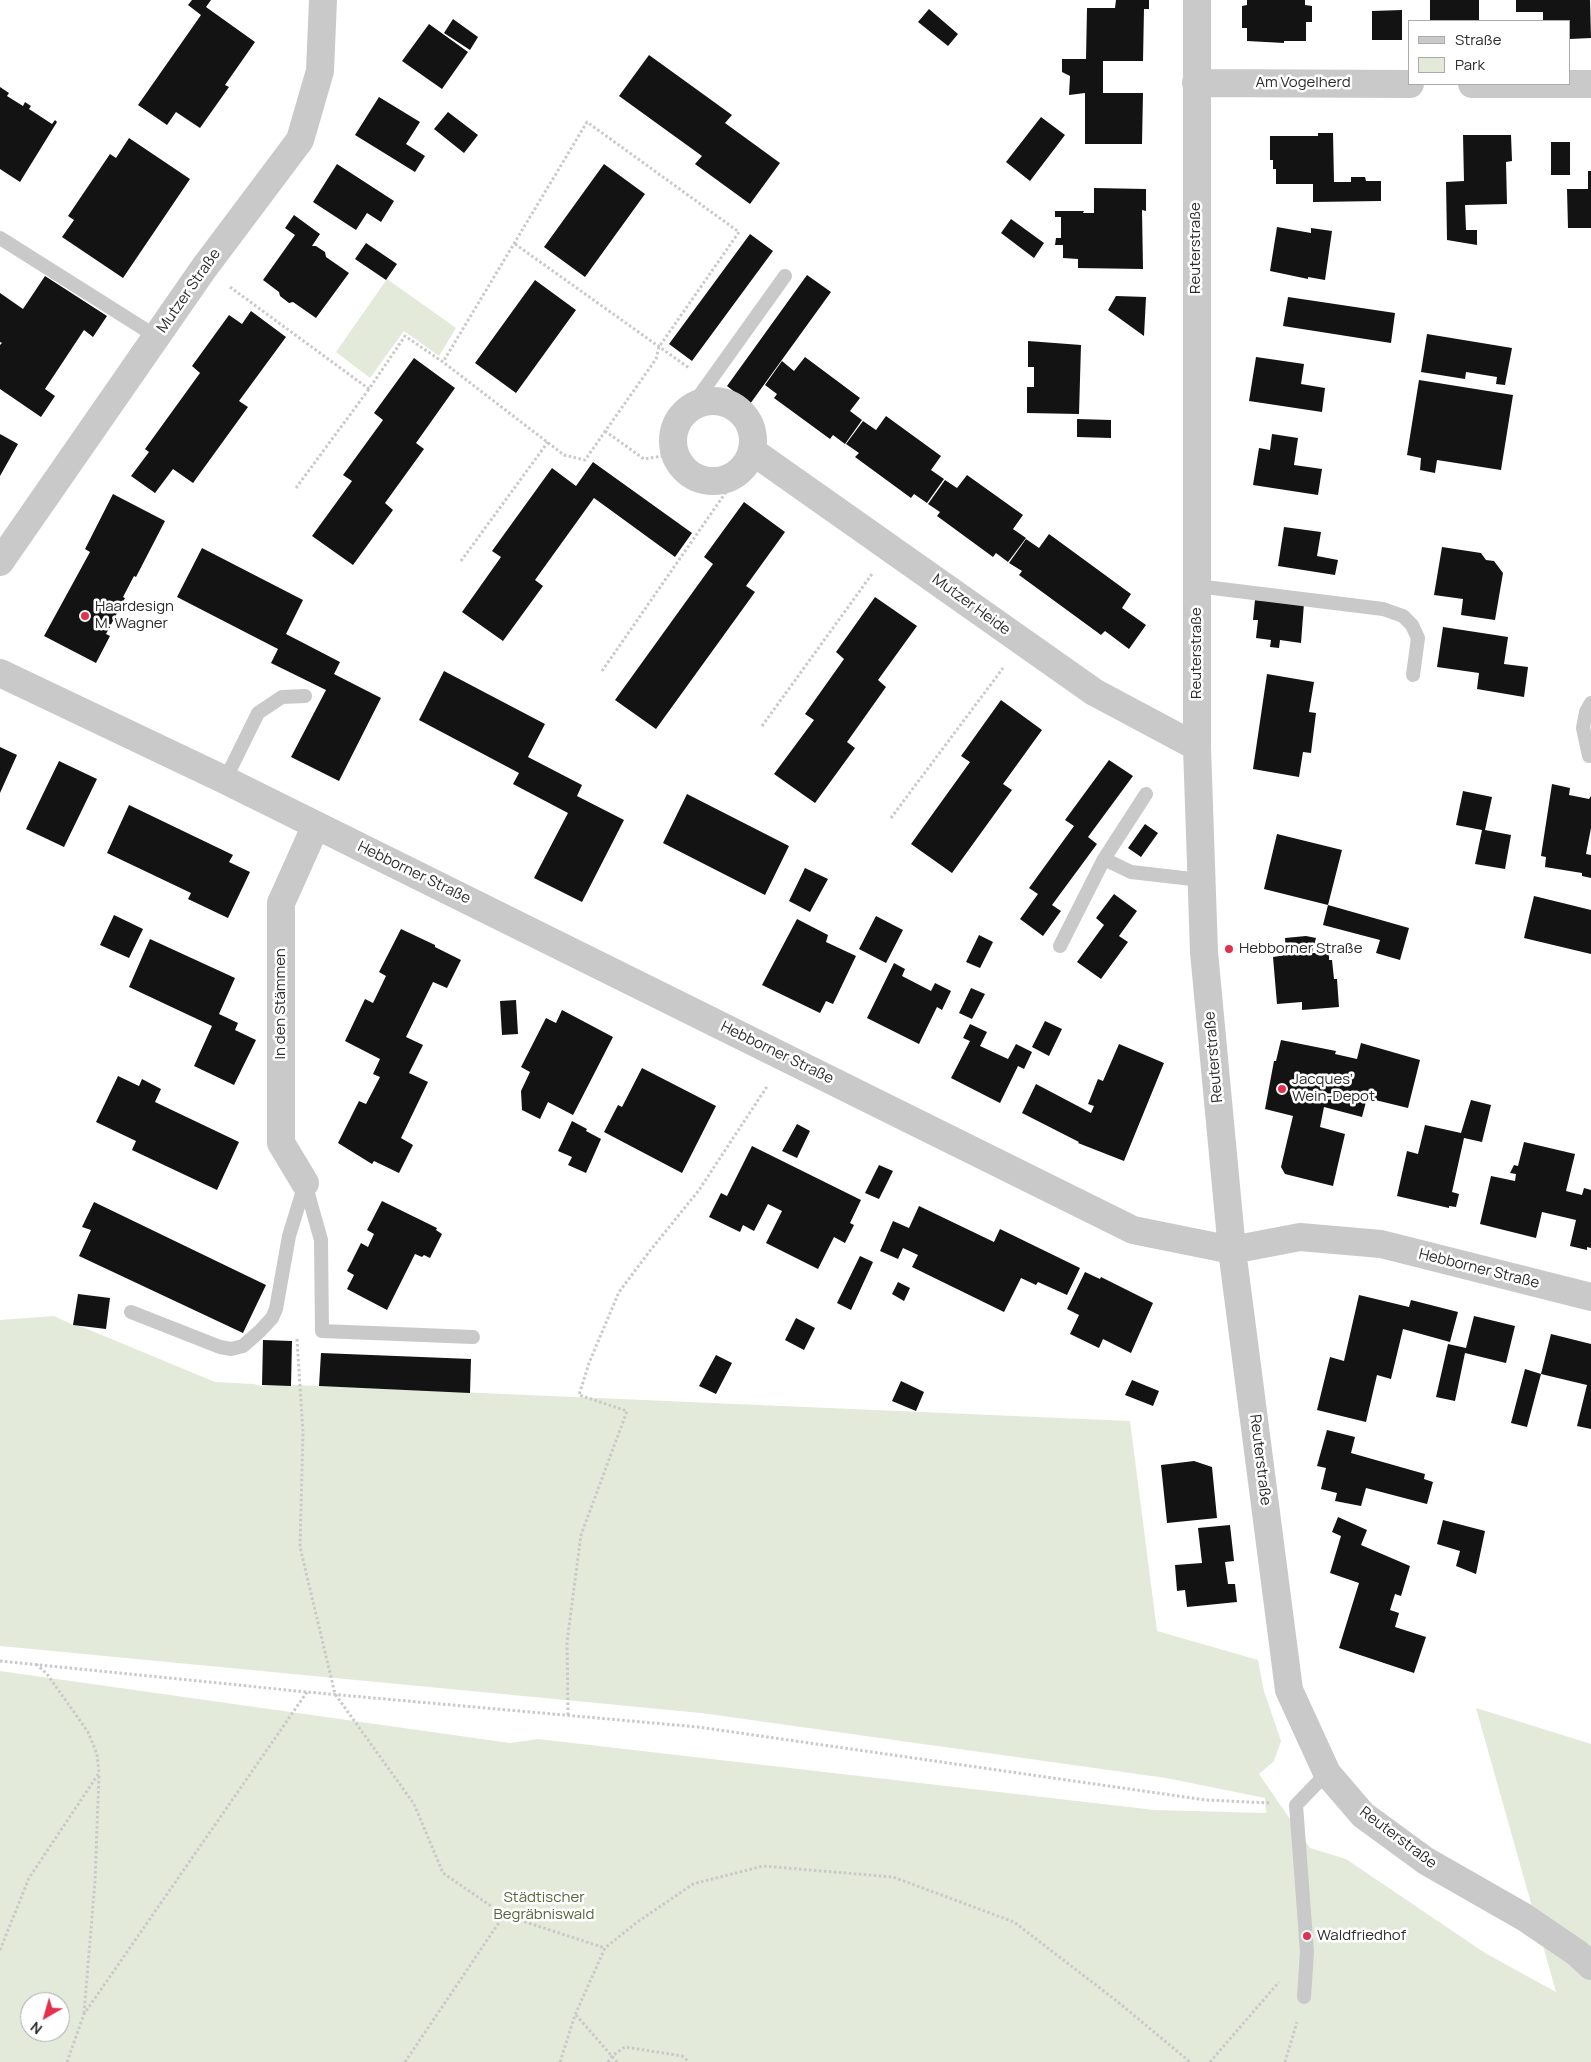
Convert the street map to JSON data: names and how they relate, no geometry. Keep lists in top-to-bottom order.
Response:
{
  "streets": {
    "street": [
      "Am Vogelherd",
      "Reuterstraße",
      "Mutzer Straße",
      "Mutzer Heide",
      "Hebborner Straße",
      "In den Stämmen"
    ]
  },
  "crossings": [
    ["Am Vogelherd", "Reuterstraße"],
    ["Reuterstraße", "Mutzer Heide"],
    ["Reuterstraße", "Hebborner Straße"],
    ["Hebborner Straße", "In den Stämmen"]
  ],
  "parks": ["Städtischer Begräbniswald"],
  "places": [
    "Haardesign M. Wagner",
    "Hebborner Straße",
    "Jacques’ Wein-Depot",
    "Waldfriedhof"
  ],
  "legend": ["Straße", "Park"],
  "north": "bottom left"
}
